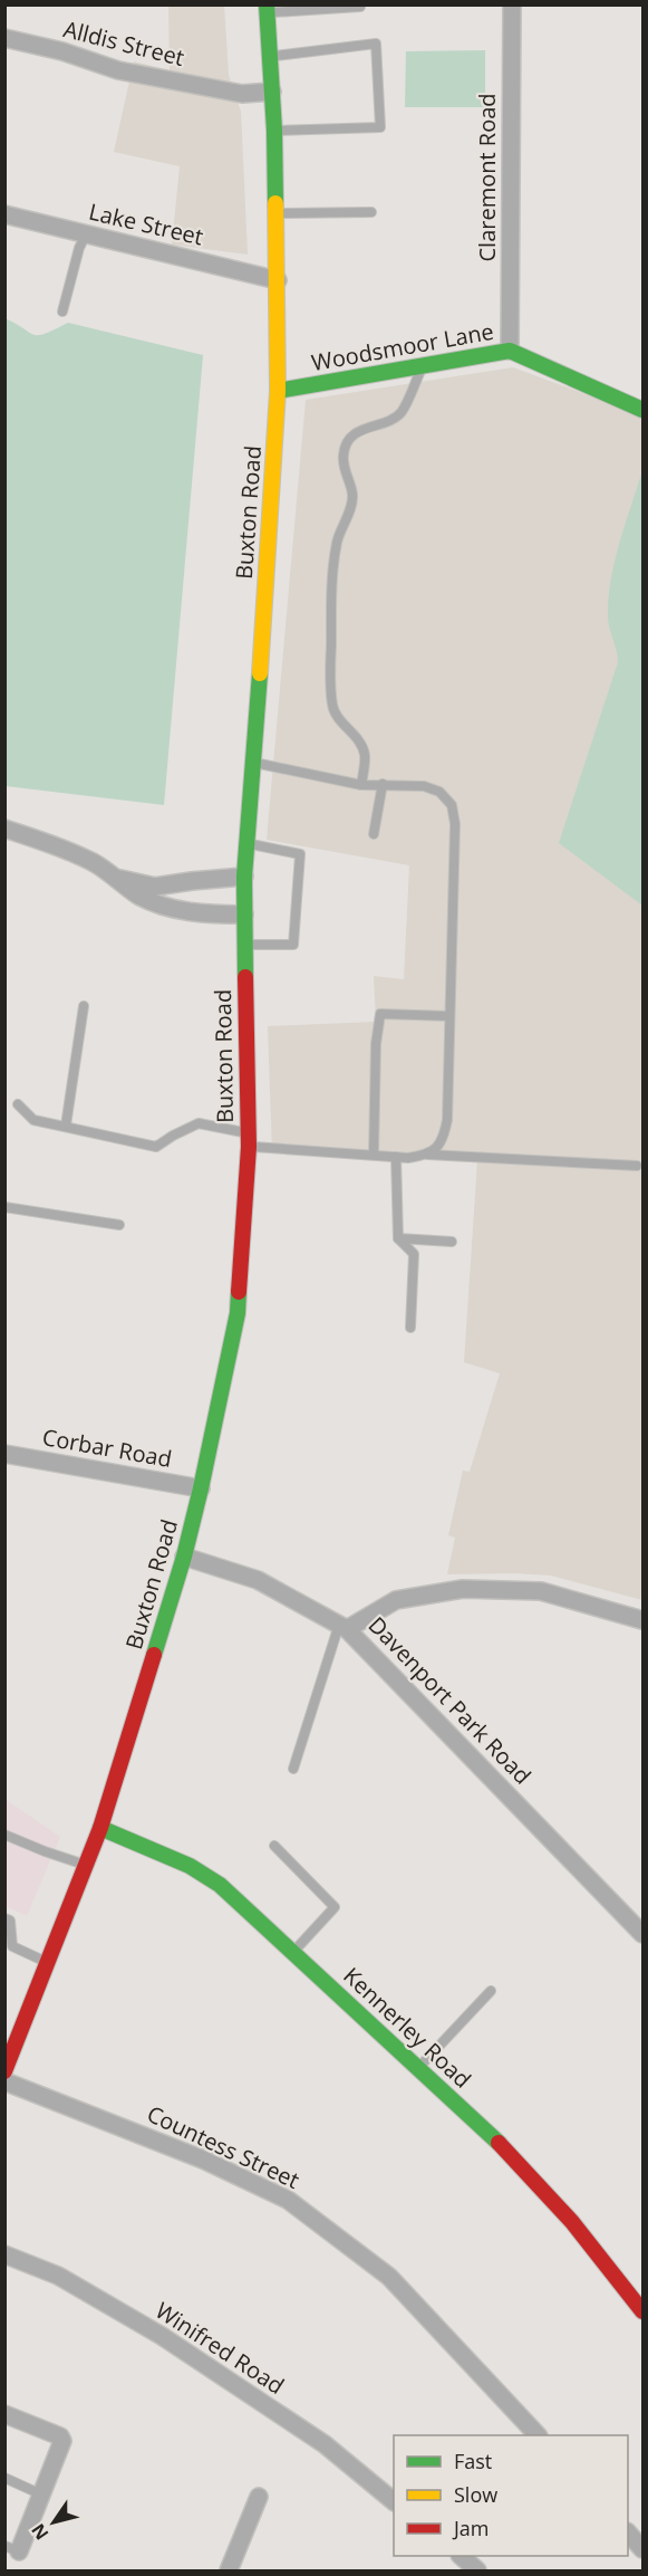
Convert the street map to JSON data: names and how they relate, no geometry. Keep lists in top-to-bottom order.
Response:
{
  "streets": {
    "main road": ["Woodsmoor Lane", "Buxton Road", "Kennerley Road"],
    "street": [
      "Alldis Street",
      "Claremont Road",
      "Lake Street",
      "Corbar Road",
      "Davenport Park Road",
      "Countess Street",
      "Winifred Road"
    ]
  },
  "crossings": [
    ["Alldis Street", "Buxton Road"],
    ["Claremont Road", "Woodsmoor Lane"],
    ["Lake Street", "Buxton Road"],
    ["Woodsmoor Lane", "Buxton Road"],
    ["Buxton Road", "Corbar Road"],
    ["Buxton Road", "Davenport Park Road"],
    ["Buxton Road", "Kennerley Road"],
    ["Buxton Road", "Countess Street"]
  ],
  "legend": ["Fast", "Slow", "Jam"],
  "north": "bottom left"
}
